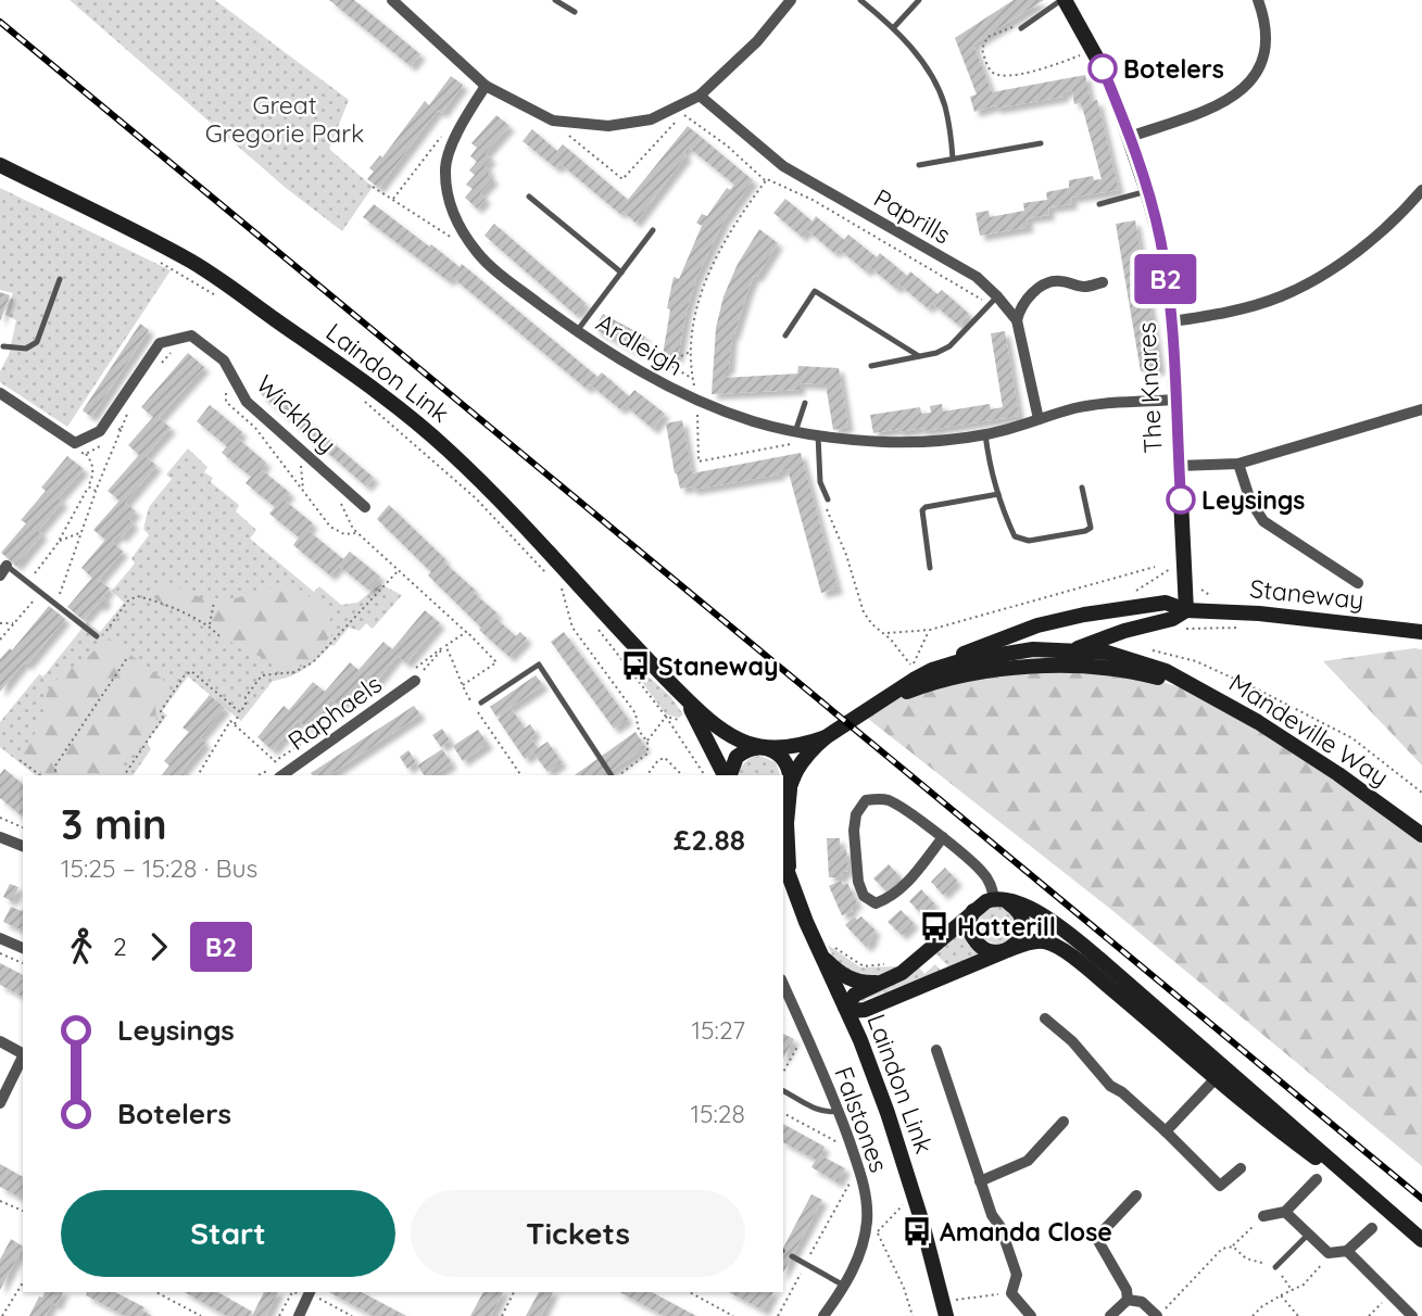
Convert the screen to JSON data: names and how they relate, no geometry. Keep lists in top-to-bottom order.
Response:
{
  "streets": {
    "main road": [
      "Laindon Link",
      "The Knares",
      "Staneway",
      "Mandeville Way"
    ],
    "street": [
      "Paprills",
      "Ardleigh",
      "Wickhay",
      "Raphaels",
      "Falstones"
    ]
  },
  "crossings": [
    ["Paprills", "Ardleigh"],
    ["Ardleigh", "The Knares"],
    ["Laindon Link", "Mandeville Way"],
    ["The Knares", "Staneway"],
    ["Staneway", "Mandeville Way"]
  ],
  "parks": ["Great Gregorie Park"],
  "places": {
    "other": ["Botelers", "Leysings"],
    "bus stop": ["Staneway", "Hatterill", "Amanda Close"]
  },
  "lines": ["bus line B2"],
  "page": {
    "on_map": "B2",
    "heading": ["3 min", "15:25 – 15:28 · Bus", "£2.88"],
    "legs": ["2", "B2"],
    "list": [
      {
        "name": "Leysings",
        "value": "15:27"
      },
      {
        "name": "Botelers",
        "value": "15:28"
      }
    ],
    "buttons": ["Start", "Tickets"]
  }
}
